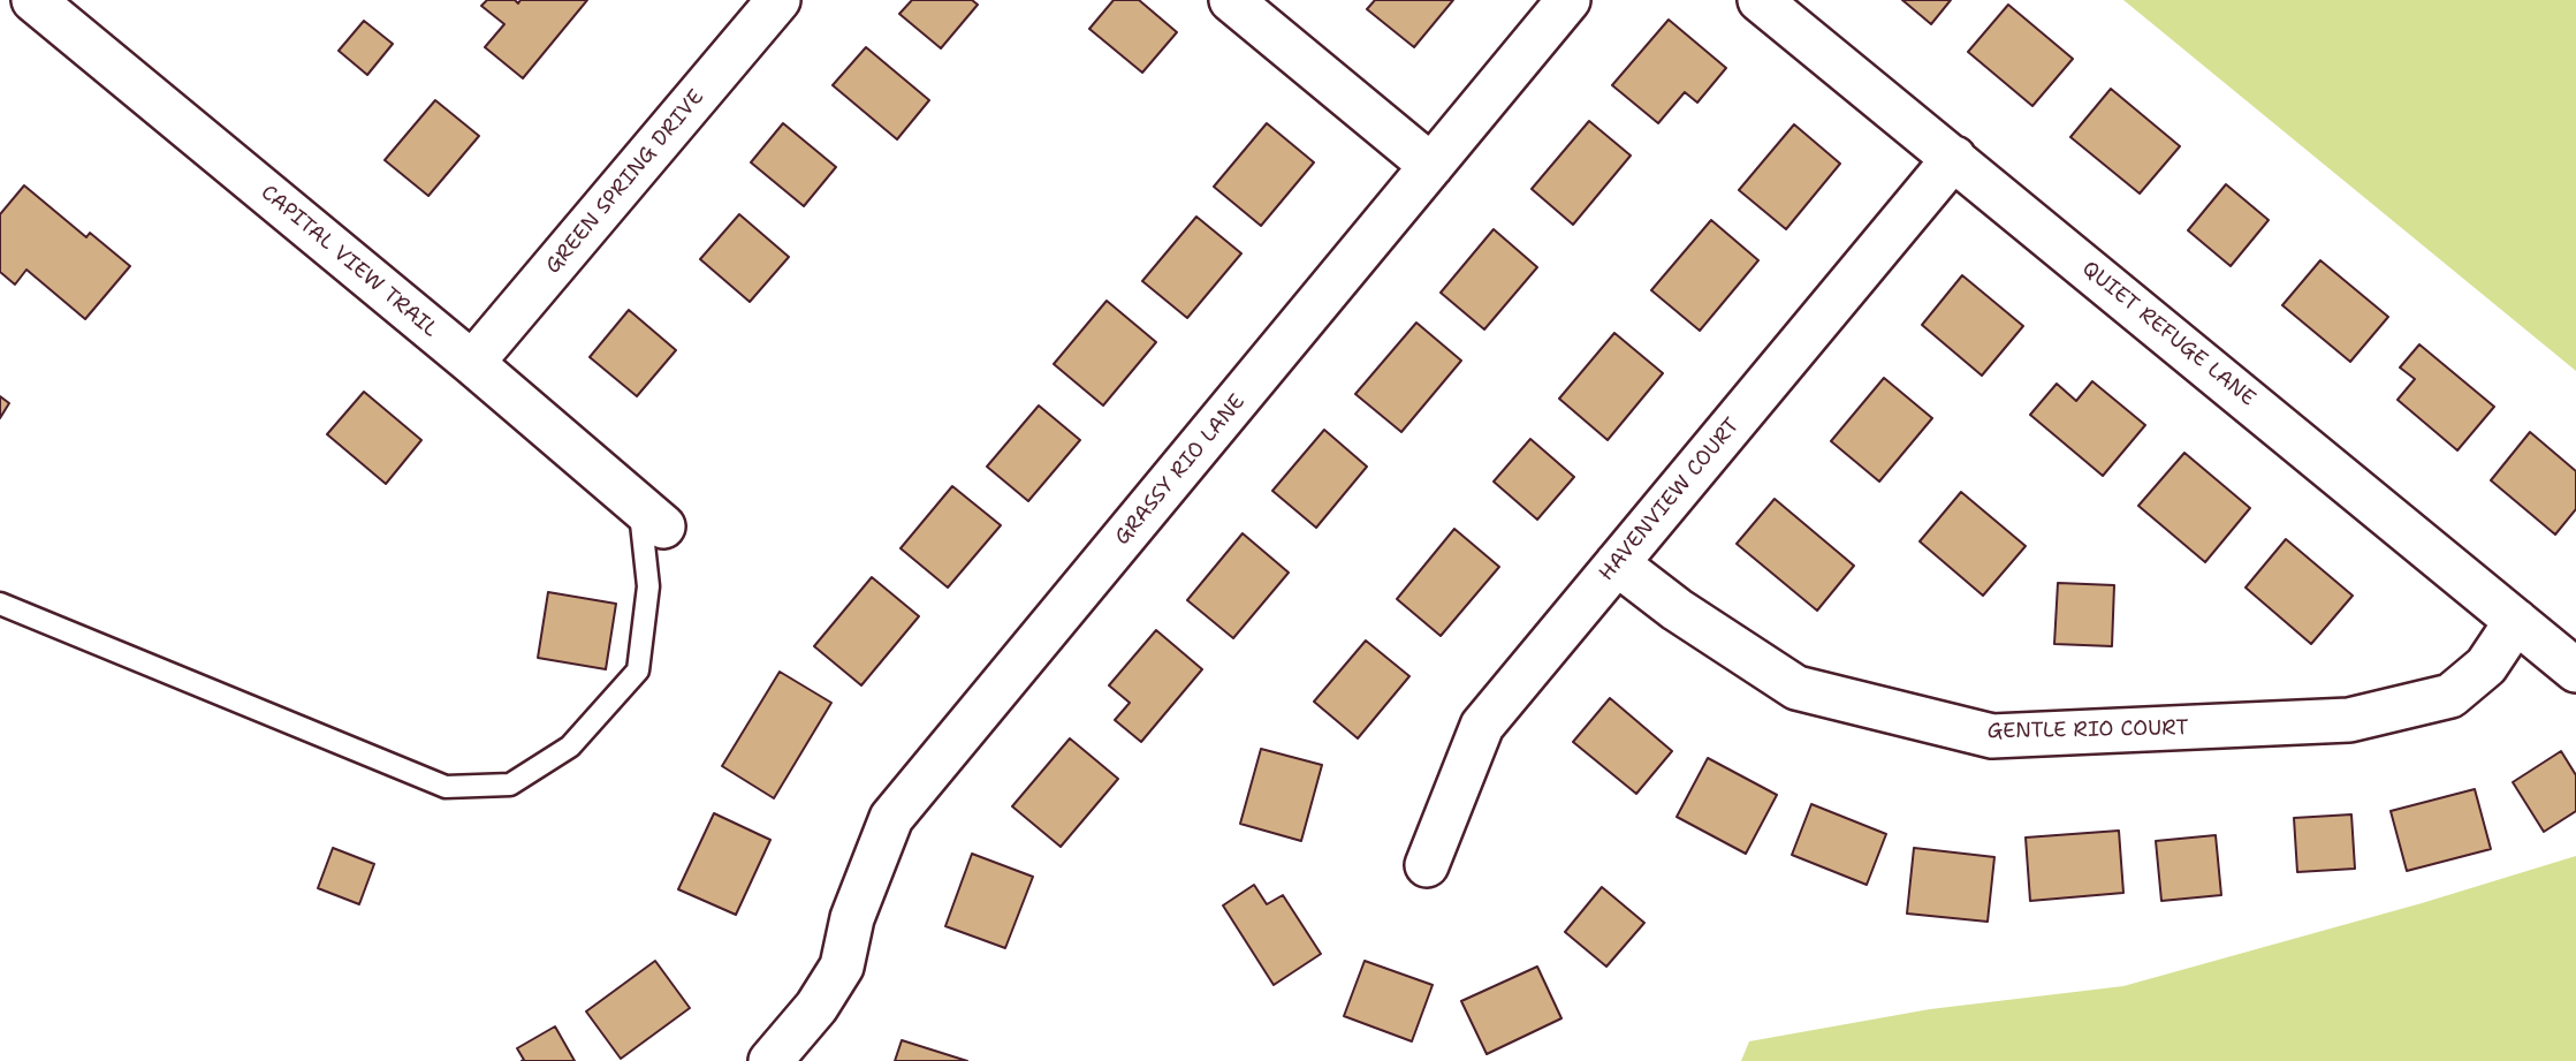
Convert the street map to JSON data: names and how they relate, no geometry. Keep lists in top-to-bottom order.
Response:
{
  "streets": {
    "street": [
      "GREEN SPRING DRIVE",
      "CAPITAL VIEW TRAIL",
      "QUIET REFUGE LANE",
      "GRASSY RIO LANE",
      "HAVENVIEW COURT",
      "GENTLE RIO COURT"
    ]
  },
  "crossings": [
    ["GREEN SPRING DRIVE", "CAPITAL VIEW TRAIL"],
    ["QUIET REFUGE LANE", "HAVENVIEW COURT"],
    ["QUIET REFUGE LANE", "GENTLE RIO COURT"],
    ["HAVENVIEW COURT", "GENTLE RIO COURT"]
  ]
}
